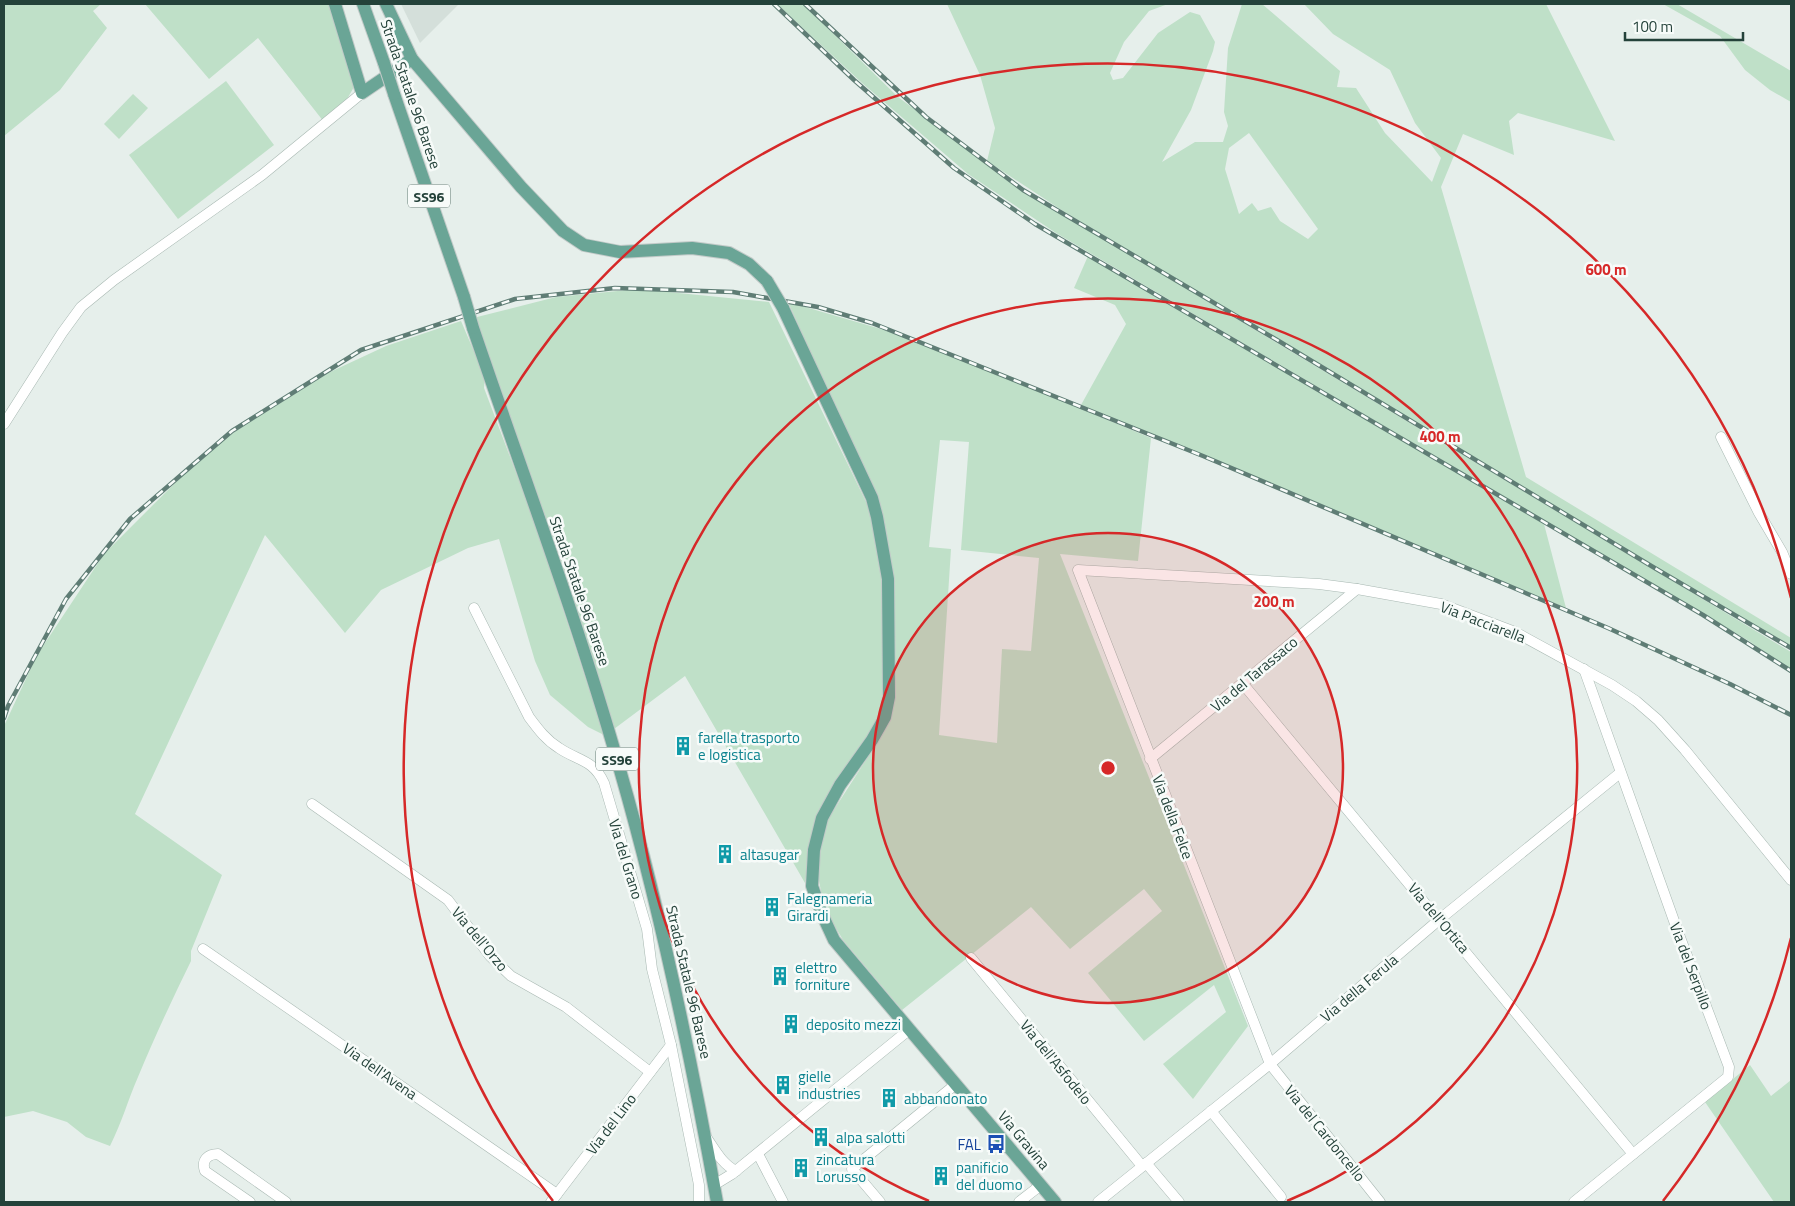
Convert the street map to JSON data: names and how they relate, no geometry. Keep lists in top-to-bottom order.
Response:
{
  "streets": {
    "main road": ["Strada Statale 96 Barese", "SS96", "Via Gravina"],
    "street": [
      "Via Pacciarella",
      "Via del Tarassaco",
      "Via della Felce",
      "Via del Grano",
      "Via dell'Ortica",
      "Via dell'Orzo",
      "Via del Serpillo",
      "Via della Ferula",
      "Via dell'Asfodelo",
      "Via dell'Avena",
      "Via del Lino",
      "Via del Cardoncello"
    ]
  },
  "crossings": [
    ["Via Pacciarella", "Via del Tarassaco"],
    ["Via Pacciarella", "Via della Felce"],
    ["Via Pacciarella", "Via del Serpillo"],
    ["Via del Tarassaco", "Via della Felce"],
    ["Via del Tarassaco", "Via dell'Ortica"],
    ["Via della Felce", "Via della Ferula"],
    ["Via della Felce", "Via del Cardoncello"],
    ["Via del Grano", "Via del Lino"],
    ["Via dell'Ortica", "Via del Serpillo"],
    ["Via dell'Ortica", "Via della Ferula"],
    ["Via dell'Orzo", "Via del Lino"],
    ["Via del Serpillo", "Via della Ferula"],
    ["Via della Ferula", "Via dell'Asfodelo"],
    ["Via della Ferula", "Via del Cardoncello"],
    ["Via dell'Avena", "Via del Lino"]
  ],
  "places": {
    "building": [
      "farella trasporto e logistica",
      "altasugar",
      "Falegnameria Girardi",
      "elettro forniture",
      "deposito mezzi",
      "gielle industries",
      "abbandonato",
      "alpa salotti",
      "zincatura Lorusso",
      "panificio del duomo"
    ],
    "bus stop": ["FAL"]
  },
  "scale_bar": "100 m",
  "rings": ["600 m", "400 m", "200 m"]
}
